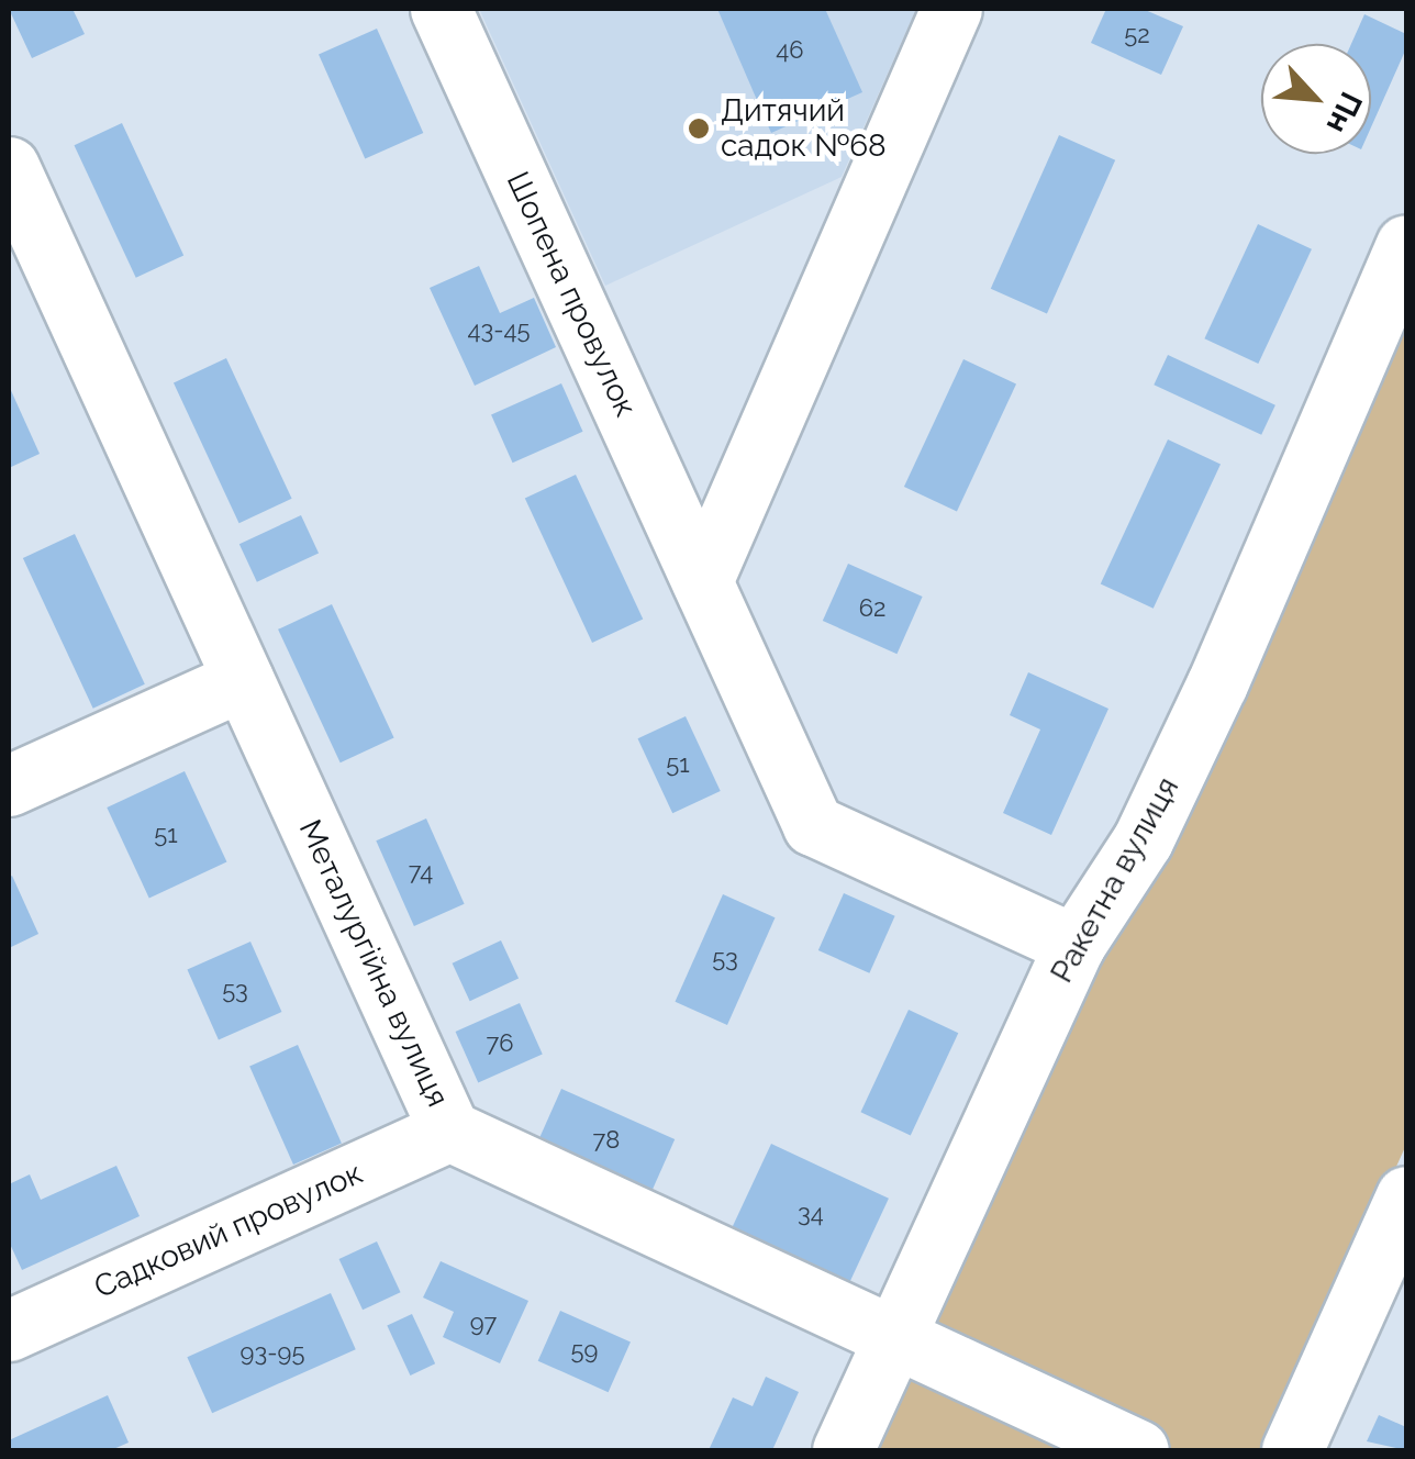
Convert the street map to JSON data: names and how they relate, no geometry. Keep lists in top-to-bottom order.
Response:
{
  "streets": {
    "street": [
      "Шопена провулок",
      "Ракетна вулиця",
      "Металургійна вулиця",
      "Садковий провулок"
    ]
  },
  "crossings": [
    ["Шопена провулок", "Ракетна вулиця"],
    ["Ракетна вулиця", "Металургійна вулиця"],
    ["Металургійна вулиця", "Садковий провулок"]
  ],
  "places": ["Дитячий садок №68"],
  "house_numbers": [
    "52",
    "46",
    "43-45",
    "62",
    "51",
    "51",
    "74",
    "53",
    "53",
    "76",
    "78",
    "34",
    "97",
    "59",
    "93-95"
  ],
  "north": "bottom right"
}
